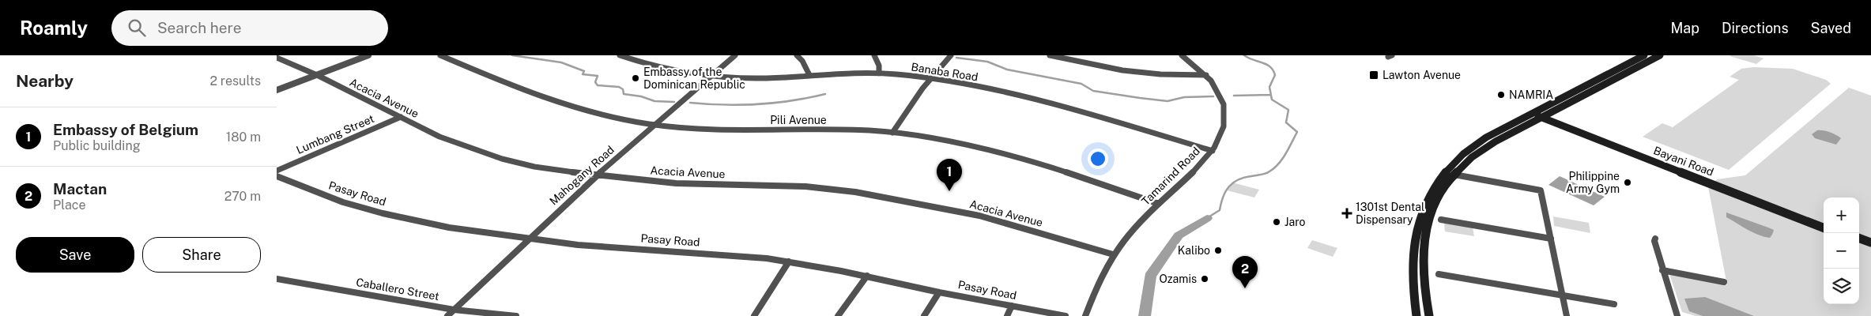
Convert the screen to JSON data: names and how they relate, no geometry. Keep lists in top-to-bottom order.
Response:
{
  "streets": {
    "main road": ["Bayani Road"],
    "street": [
      "Banaba Road",
      "Acacia Avenue",
      "Pili Avenue",
      "Lumbang Street",
      "Mahogany Road",
      "Tamarind Road",
      "Pasay Road",
      "Caballero Street"
    ]
  },
  "crossings": [
    ["Banaba Road", "Mahogany Road"],
    ["Banaba Road", "Tamarind Road"],
    ["Acacia Avenue", "Lumbang Street"],
    ["Acacia Avenue", "Mahogany Road"],
    ["Acacia Avenue", "Tamarind Road"],
    ["Pili Avenue", "Mahogany Road"],
    ["Pili Avenue", "Tamarind Road"],
    ["Mahogany Road", "Pasay Road"],
    ["Mahogany Road", "Caballero Street"]
  ],
  "places": {
    "transit": ["Lawton Avenue"],
    "other": [
      "Embassy of the Dominican Republic",
      "NAMRIA",
      "Philippine Army Gym",
      "Jaro",
      "Kalibo",
      "Ozamis"
    ],
    "health": ["1301st Dental Dispensary"]
  },
  "page": {
    "header": "Roamly",
    "search": "Search here",
    "nav": ["Map", "Directions", "Saved"],
    "heading": ["Nearby", "2 results"],
    "list": [
      {
        "mark": "1",
        "name": "Embassy of Belgium",
        "note": "Public building",
        "value": "180 m"
      },
      {
        "mark": "2",
        "name": "Mactan",
        "note": "Place",
        "value": "270 m"
      }
    ],
    "pins": ["1", "2"],
    "map_buttons": ["+", "−"],
    "buttons": ["Save", "Share"]
  }
}
